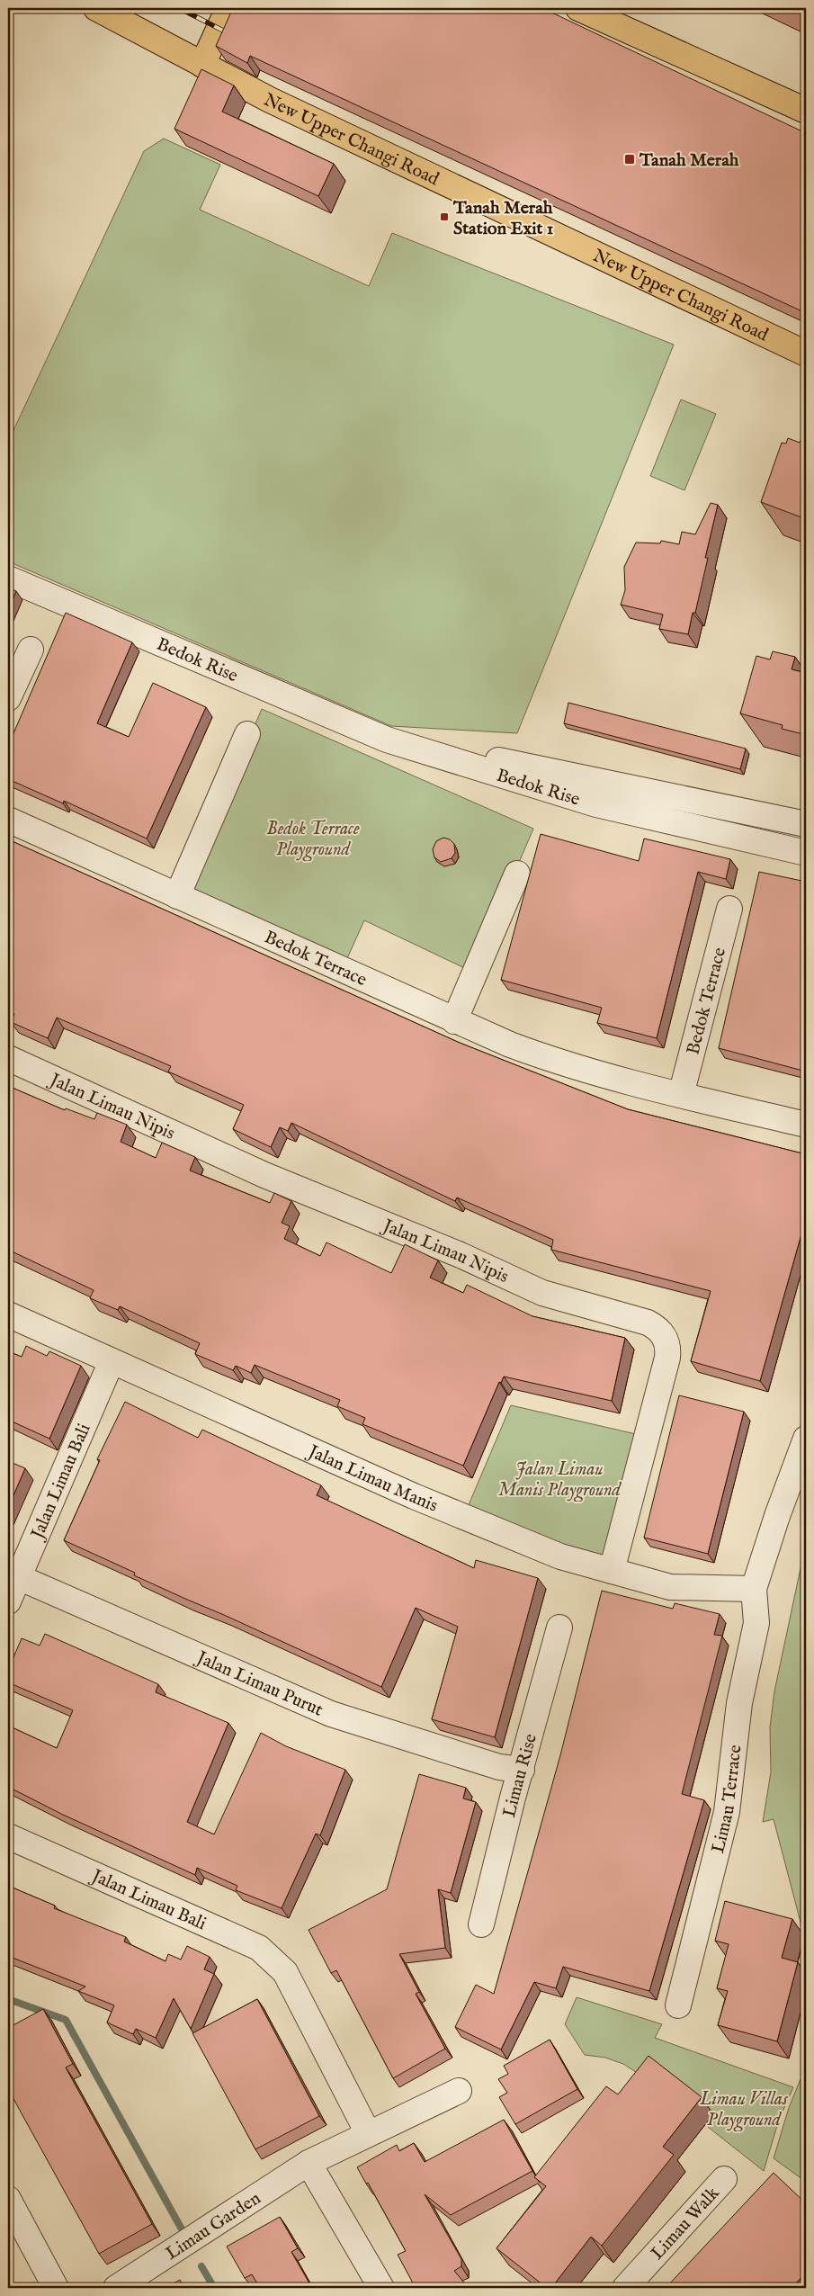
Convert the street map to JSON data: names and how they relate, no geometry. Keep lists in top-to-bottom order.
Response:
{
  "streets": {
    "main road": ["New Upper Changi Road"],
    "street": [
      "Bedok Rise",
      "Bedok Terrace",
      "Jalan Limau Nipis",
      "Jalan Limau Manis",
      "Jalan Limau Bali",
      "Jalan Limau Purut",
      "Limau Rise",
      "Limau Terrace",
      "Limau Walk",
      "Limau Garden"
    ]
  },
  "crossings": [
    ["Jalan Limau Nipis", "Jalan Limau Manis"],
    ["Jalan Limau Manis", "Jalan Limau Bali"],
    ["Jalan Limau Manis", "Limau Terrace"],
    ["Jalan Limau Bali", "Jalan Limau Purut"],
    ["Jalan Limau Bali", "Limau Garden"],
    ["Jalan Limau Purut", "Limau Rise"]
  ],
  "parks": ["Bedok Terrace Playground", "Jalan Limau Manis Playground", "Limau Villas Playground"],
  "places": {
    "transit": ["Tanah Merah", "Tanah Merah Station Exit 1"]
  }
}
